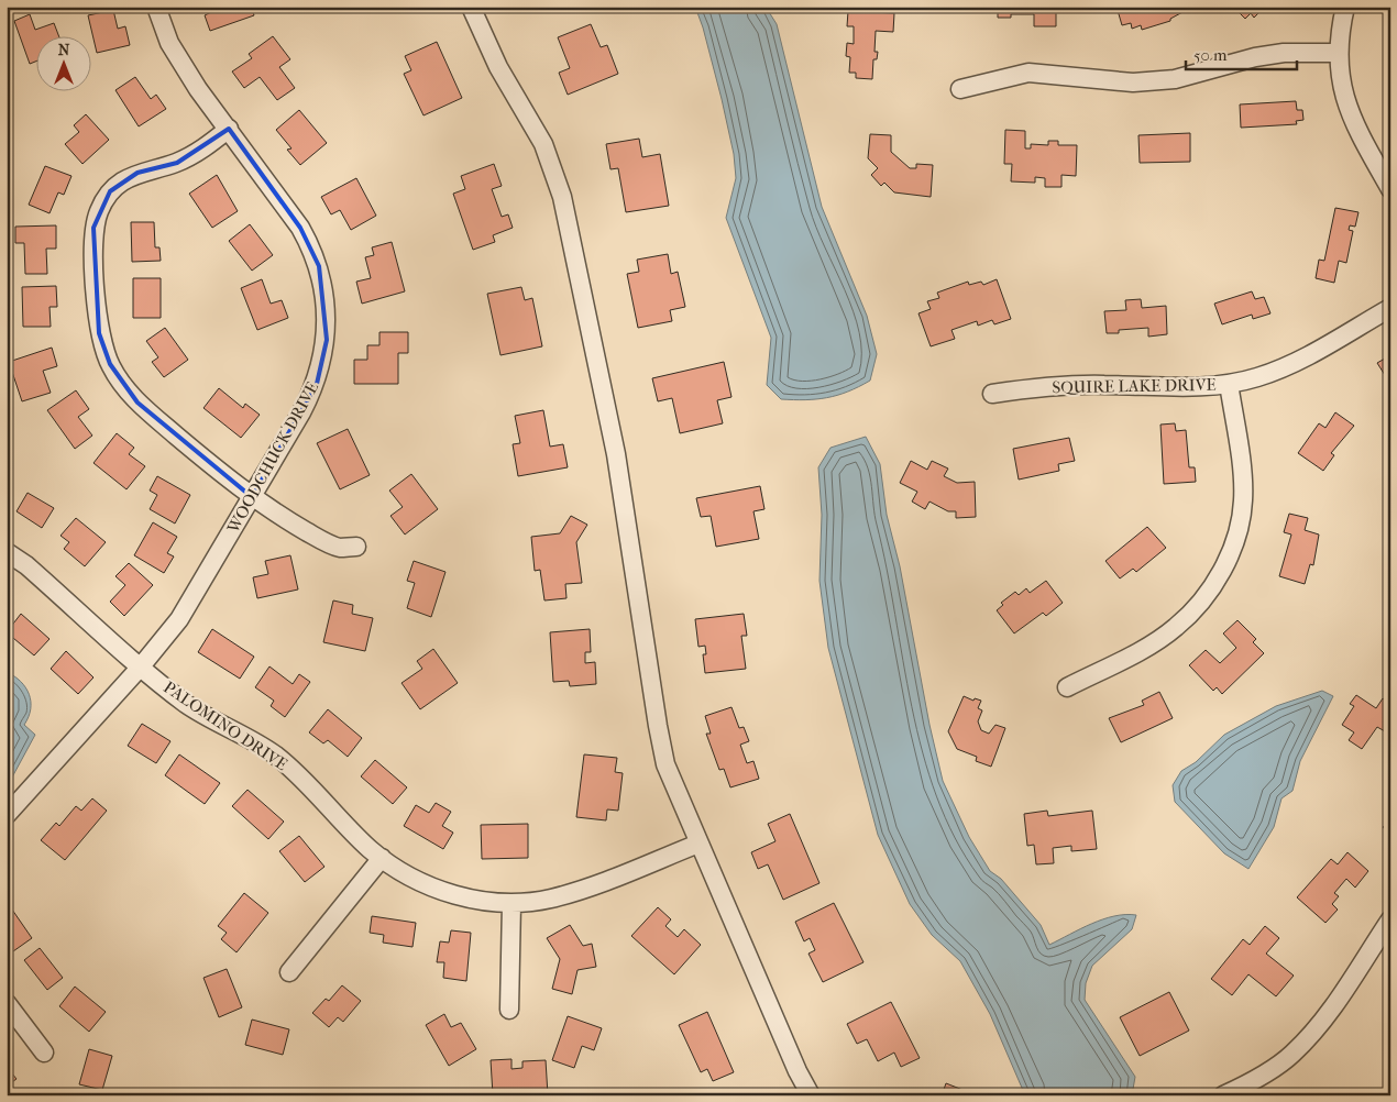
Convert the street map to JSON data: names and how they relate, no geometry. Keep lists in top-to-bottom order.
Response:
{
  "streets": {
    "street": ["SQUIRE LAKE DRIVE", "WOODCHUCK DRIVE", "PALOMINO DRIVE"]
  },
  "crossings": [
    ["WOODCHUCK DRIVE", "PALOMINO DRIVE"]
  ],
  "scale_bar": "50 m",
  "north": "top"
}
